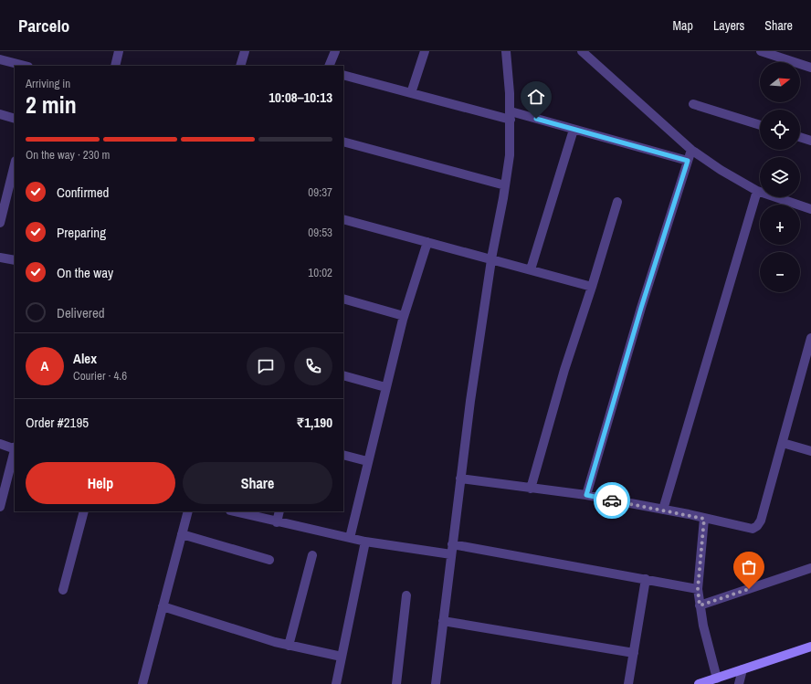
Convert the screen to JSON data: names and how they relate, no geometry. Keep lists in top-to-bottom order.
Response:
{
  "north": "right",
  "page": {
    "header": "Parcelo",
    "nav": ["Map", "Layers", "Share"],
    "map_buttons": ["+", "−"],
    "heading": ["2 min", "Arriving in", "10:08–10:13"],
    "panel": [
      "Alex",
      "Courier · 4.6",
      "Order #2195",
      "₹1,190"
    ],
    "bar": "On the way · 230 m",
    "list": [
      ["Confirmed", "09:37"],
      ["Preparing", "09:53"],
      ["On the way", "10:02"],
      "Delivered"
    ],
    "round": "A",
    "buttons": ["Help", "Share"]
  }
}
